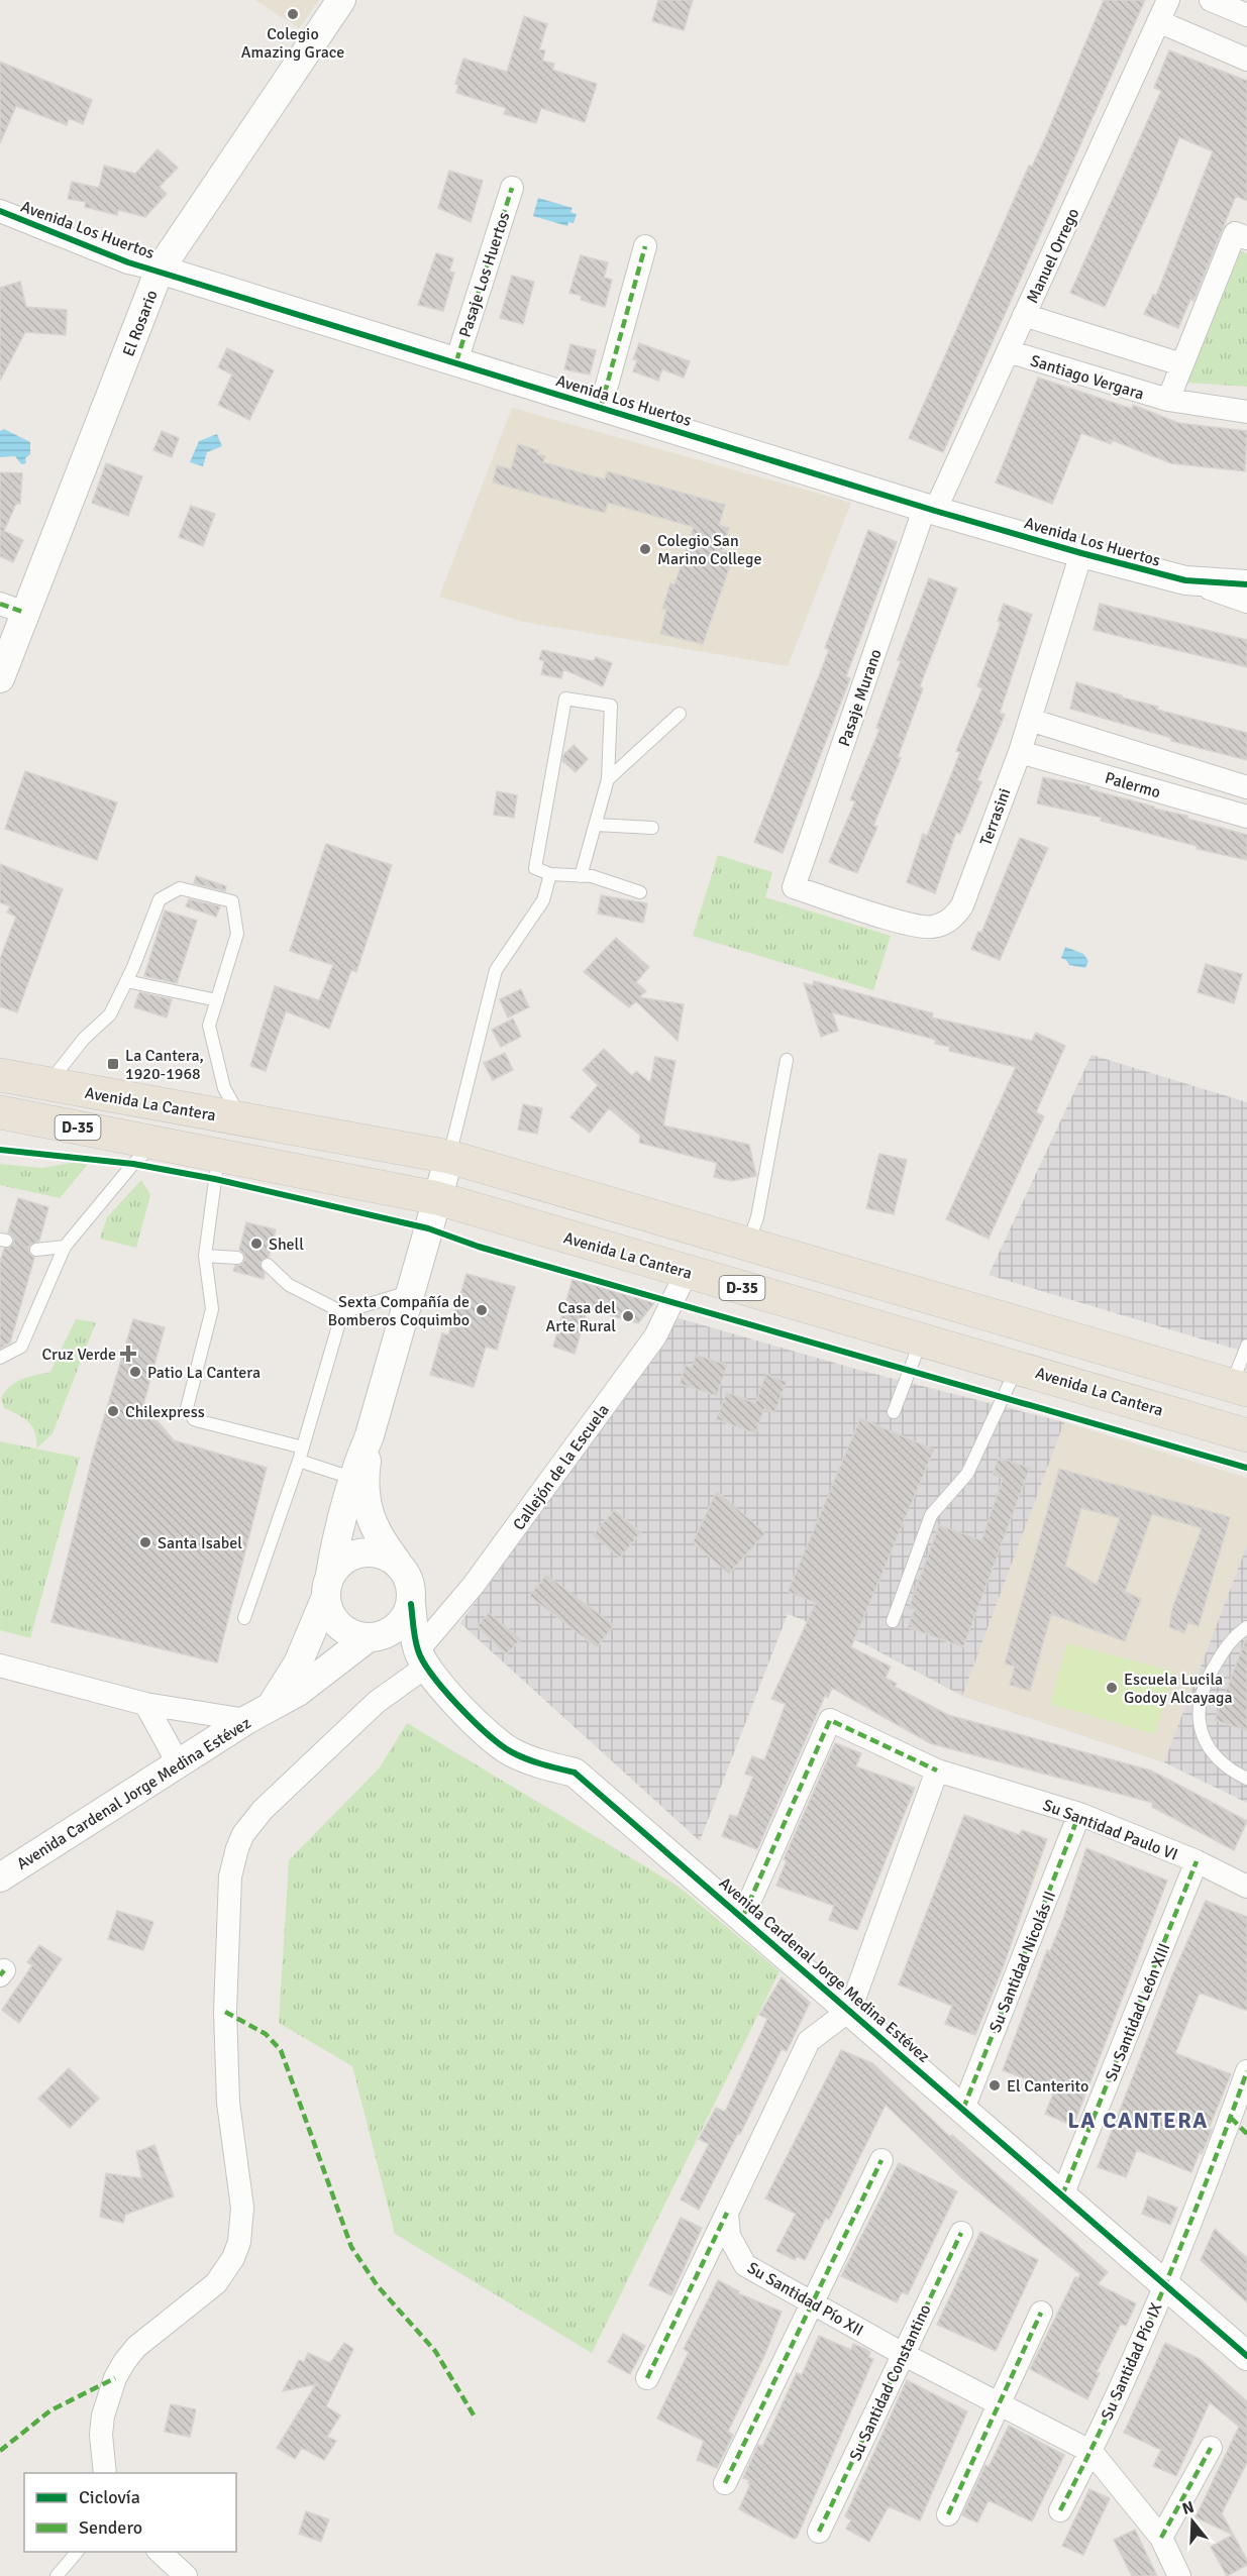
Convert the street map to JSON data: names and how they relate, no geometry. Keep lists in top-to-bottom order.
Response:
{
  "streets": {
    "highway": ["Avenida La Cantera", "D-35"],
    "street": [
      "Avenida Los Huertos",
      "Manuel Orrego",
      "Pasaje Los Huertos",
      "El Rosario",
      "Santiago Vergara",
      "Pasaje Murano",
      "Palermo",
      "Terrasini",
      "Callejón de la Escuela",
      "Avenida Cardenal Jorge Medina Estévez",
      "Su Santidad Paulo VI",
      "Su Santidad Nicolás II",
      "Su Santidad León XIII",
      "Su Santidad Pío XII",
      "Su Santidad Pío IX",
      "Su Santidad Constantino"
    ]
  },
  "crossings": [
    ["Avenida Los Huertos", "Manuel Orrego"],
    ["Avenida Los Huertos", "Pasaje Los Huertos"],
    ["Avenida Los Huertos", "El Rosario"],
    ["Avenida Los Huertos", "Pasaje Murano"],
    ["Avenida Los Huertos", "Terrasini"],
    ["Manuel Orrego", "Santiago Vergara"],
    ["Manuel Orrego", "Pasaje Murano"],
    ["Pasaje Murano", "Terrasini"],
    ["Palermo", "Terrasini"],
    ["Avenida La Cantera", "Callejón de la Escuela"],
    ["Avenida La Cantera", "Avenida Cardenal Jorge Medina Estévez"],
    ["Callejón de la Escuela", "Avenida Cardenal Jorge Medina Estévez"],
    ["Avenida Cardenal Jorge Medina Estévez", "Su Santidad Paulo VI"],
    ["Avenida Cardenal Jorge Medina Estévez", "Su Santidad Nicolás II"],
    ["Avenida Cardenal Jorge Medina Estévez", "Su Santidad León XIII"],
    ["Avenida Cardenal Jorge Medina Estévez", "Su Santidad Pío IX"],
    ["Su Santidad Paulo VI", "Su Santidad Nicolás II"],
    ["Su Santidad Paulo VI", "Su Santidad León XIII"],
    ["Su Santidad Pío XII", "Su Santidad Pío IX"],
    ["Su Santidad Pío XII", "Su Santidad Constantino"]
  ],
  "districts": ["LA CANTERA"],
  "places": {
    "other": [
      "Colegio Amazing Grace",
      "Colegio San Marino College",
      "Shell",
      "Sexta Compañía de Bomberos Coquimbo",
      "Casa del Arte Rural",
      "Patio La Cantera",
      "Chilexpress",
      "Santa Isabel",
      "Escuela Lucila Godoy Alcayaga",
      "El Canterito"
    ],
    "transit": ["La Cantera, 1920-1968"],
    "health": ["Cruz Verde"]
  },
  "legend": ["Ciclovía", "Sendero"],
  "north": "top"
}
